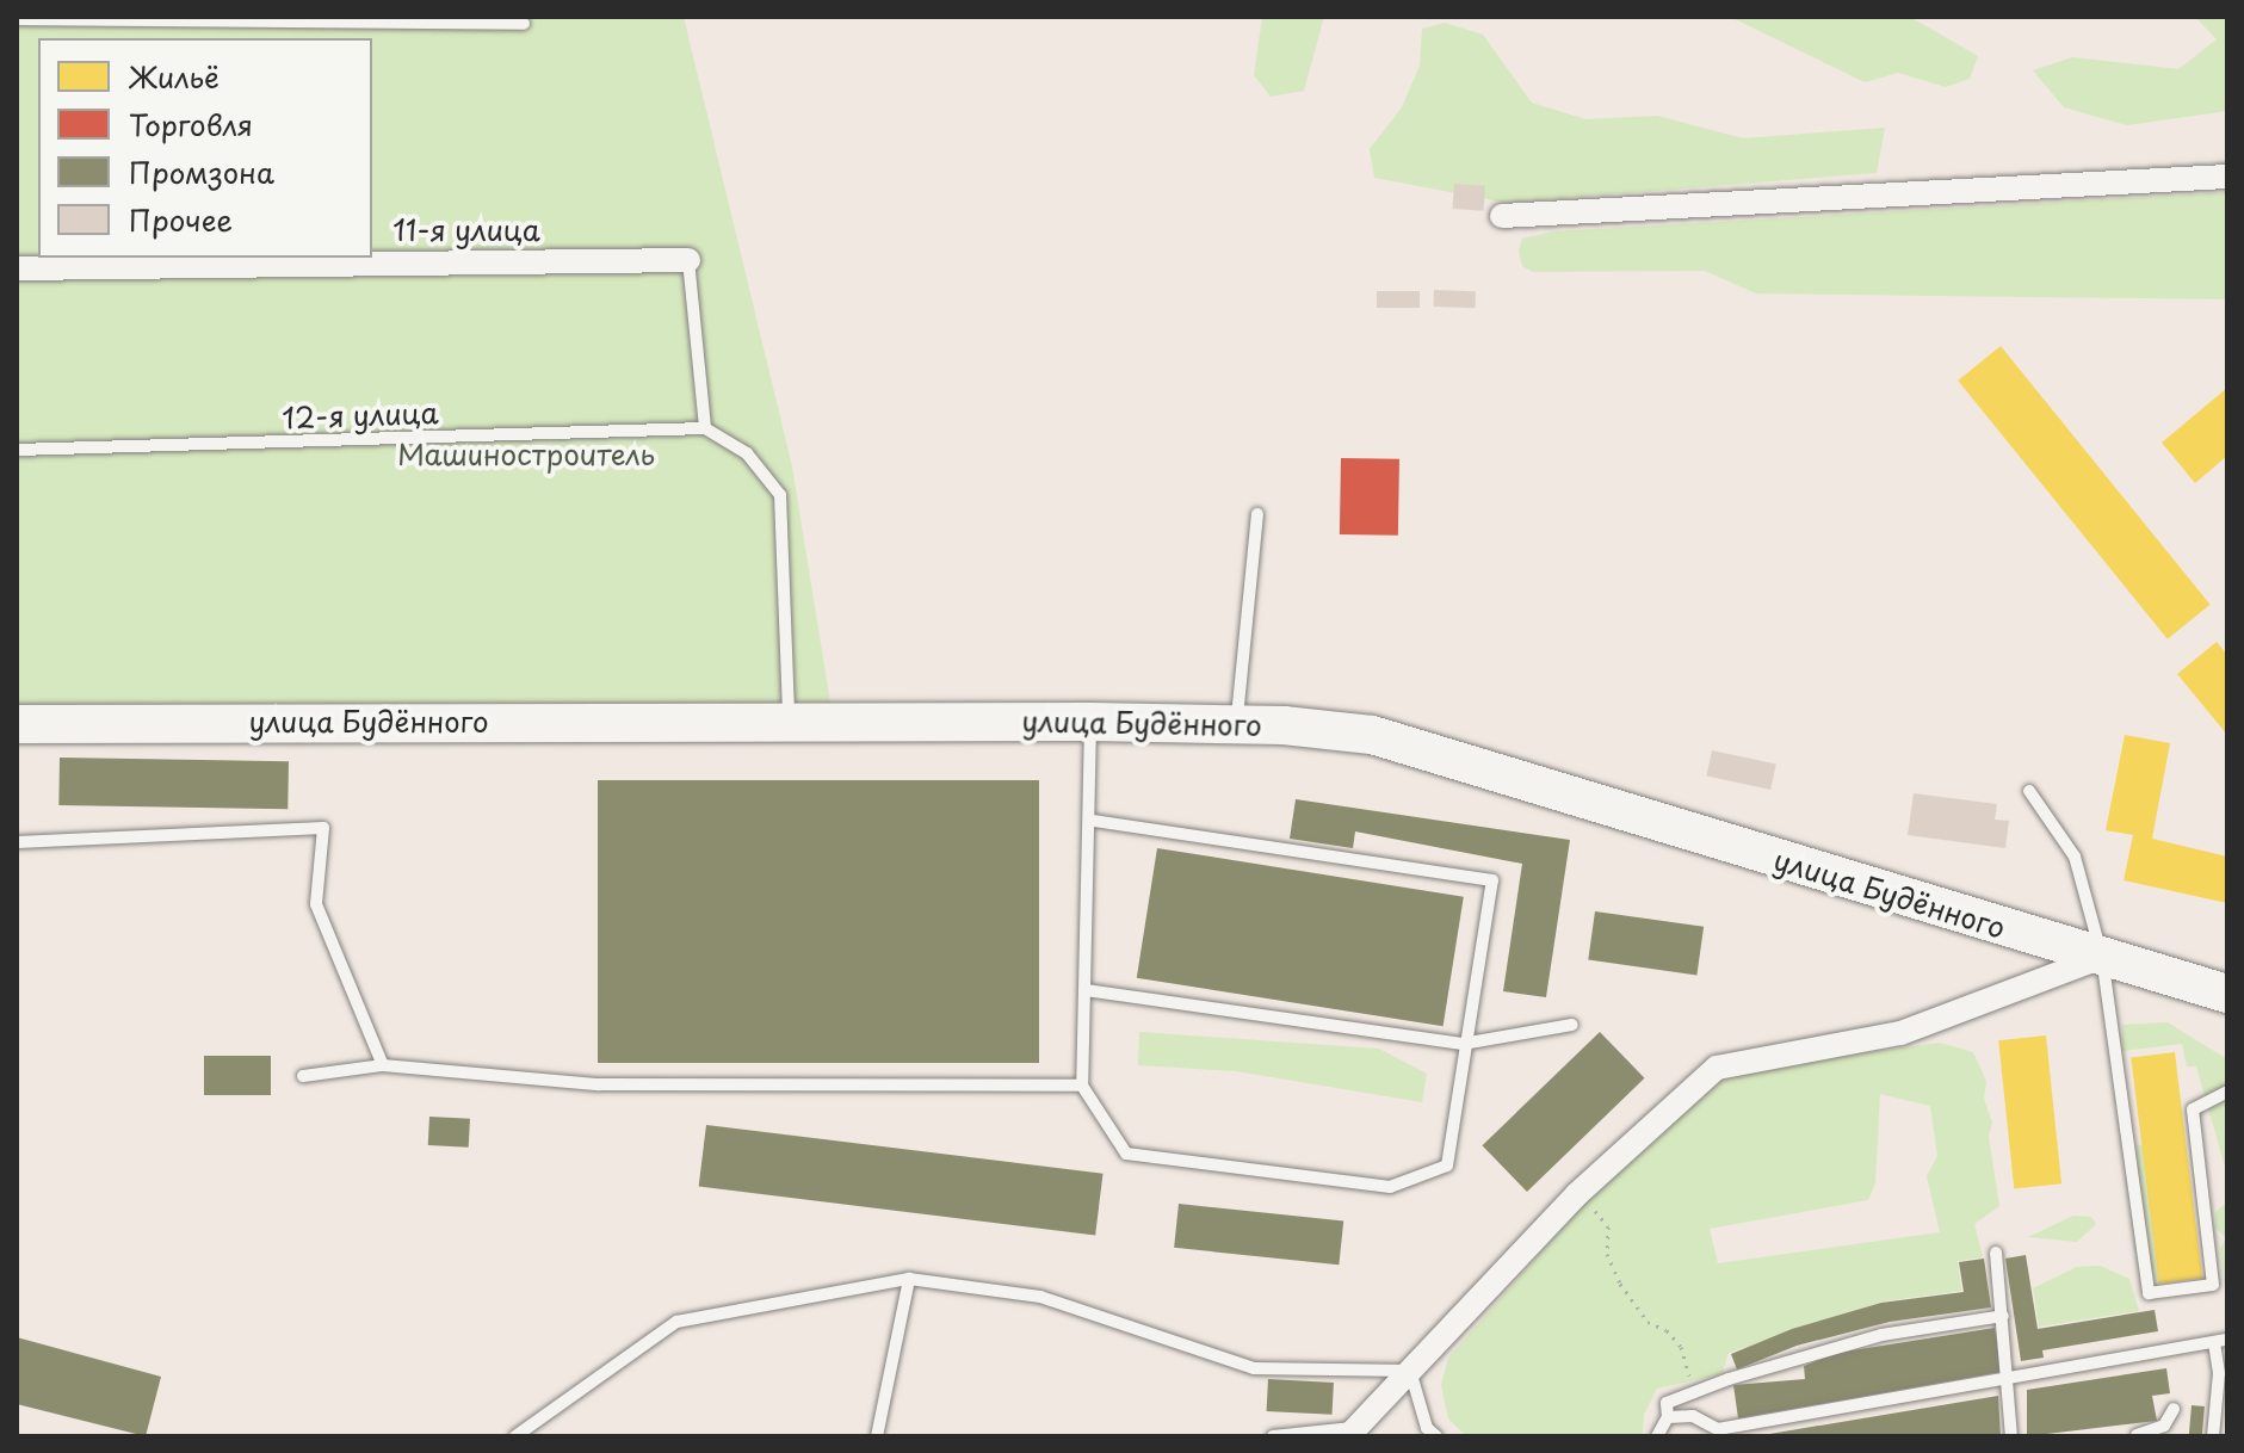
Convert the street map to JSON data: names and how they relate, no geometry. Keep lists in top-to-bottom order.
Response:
{
  "streets": {
    "main road": ["улица Будённого"],
    "street": ["11-я улица"],
    "lane": ["12-я улица"]
  },
  "parks": ["Машиностроитель"],
  "legend": [
    "Жильё",
    "Торговля",
    "Промзона",
    "Прочее"
  ]
}
